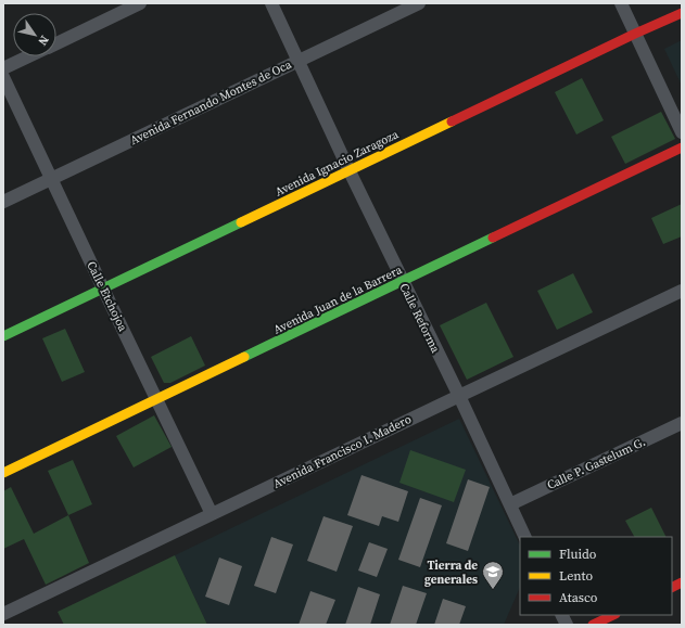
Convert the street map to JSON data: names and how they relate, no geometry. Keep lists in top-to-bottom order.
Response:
{
  "streets": {
    "street": [
      "Avenida Fernando Montes de Oca",
      "Avenida Ignacio Zaragoza",
      "Calle Etchojoa",
      "Avenida Juan de la Barrera",
      "Calle Reforma",
      "Avenida Francisco I. Madero",
      "Calle P. Gastelum G."
    ]
  },
  "crossings": [
    ["Avenida Fernando Montes de Oca", "Calle Etchojoa"],
    ["Avenida Fernando Montes de Oca", "Calle Reforma"],
    ["Avenida Ignacio Zaragoza", "Calle Etchojoa"],
    ["Avenida Ignacio Zaragoza", "Calle Reforma"],
    ["Calle Etchojoa", "Avenida Juan de la Barrera"],
    ["Calle Etchojoa", "Avenida Francisco I. Madero"],
    ["Avenida Juan de la Barrera", "Calle Reforma"],
    ["Calle Reforma", "Avenida Francisco I. Madero"],
    ["Calle Reforma", "Calle P. Gastelum G."]
  ],
  "places": {
    "school or university": ["Tierra de generales"]
  },
  "legend": ["Fluido", "Lento", "Atasco"],
  "north": "bottom right"
}
